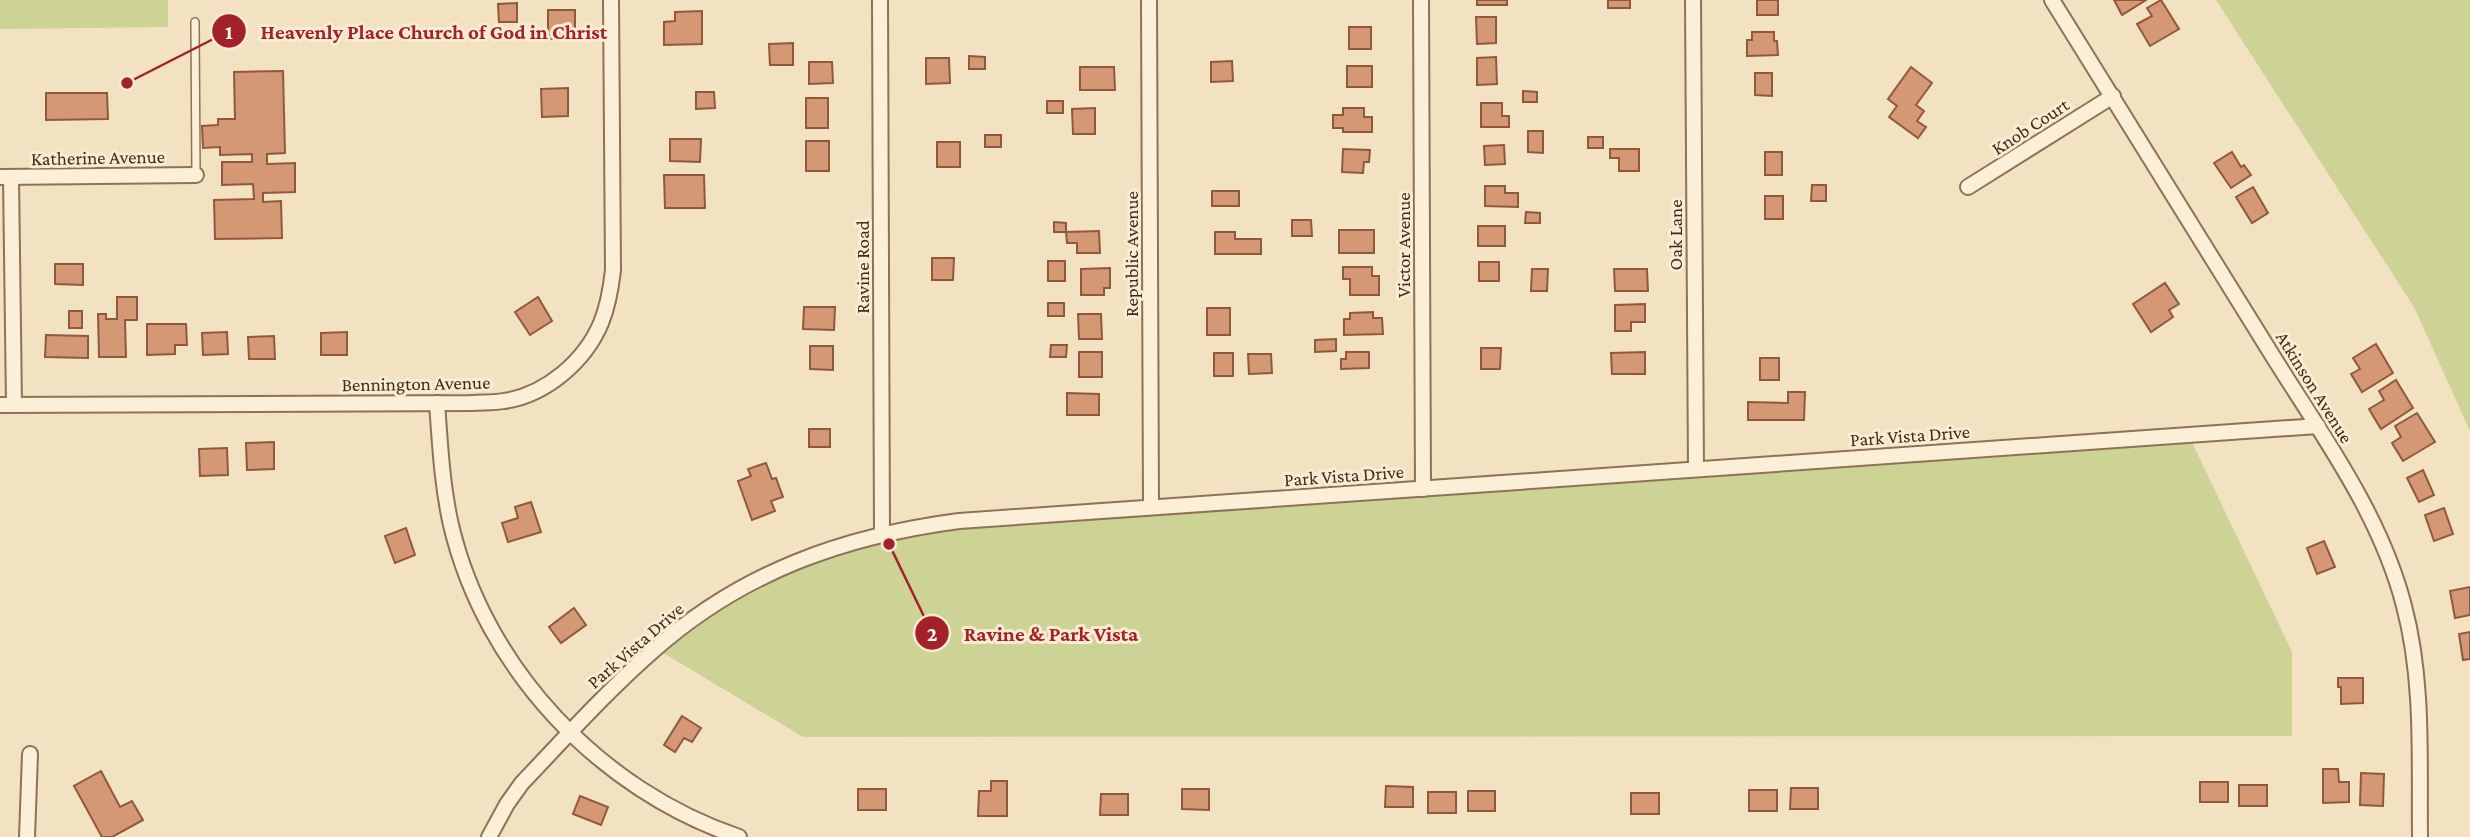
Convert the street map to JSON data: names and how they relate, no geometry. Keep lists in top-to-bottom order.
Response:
{
  "streets": {
    "street": [
      "Knob Court",
      "Katherine Avenue",
      "Oak Lane",
      "Victor Avenue",
      "Republic Avenue",
      "Ravine Road",
      "Bennington Avenue",
      "Atkinson Avenue",
      "Park Vista Drive"
    ]
  },
  "crossings": [
    ["Knob Court", "Atkinson Avenue"],
    ["Oak Lane", "Park Vista Drive"],
    ["Victor Avenue", "Park Vista Drive"],
    ["Republic Avenue", "Park Vista Drive"],
    ["Ravine Road", "Park Vista Drive"],
    ["Atkinson Avenue", "Park Vista Drive"]
  ],
  "places": ["Heavenly Place Church of God in Christ", "Ravine & Park Vista"]
}
